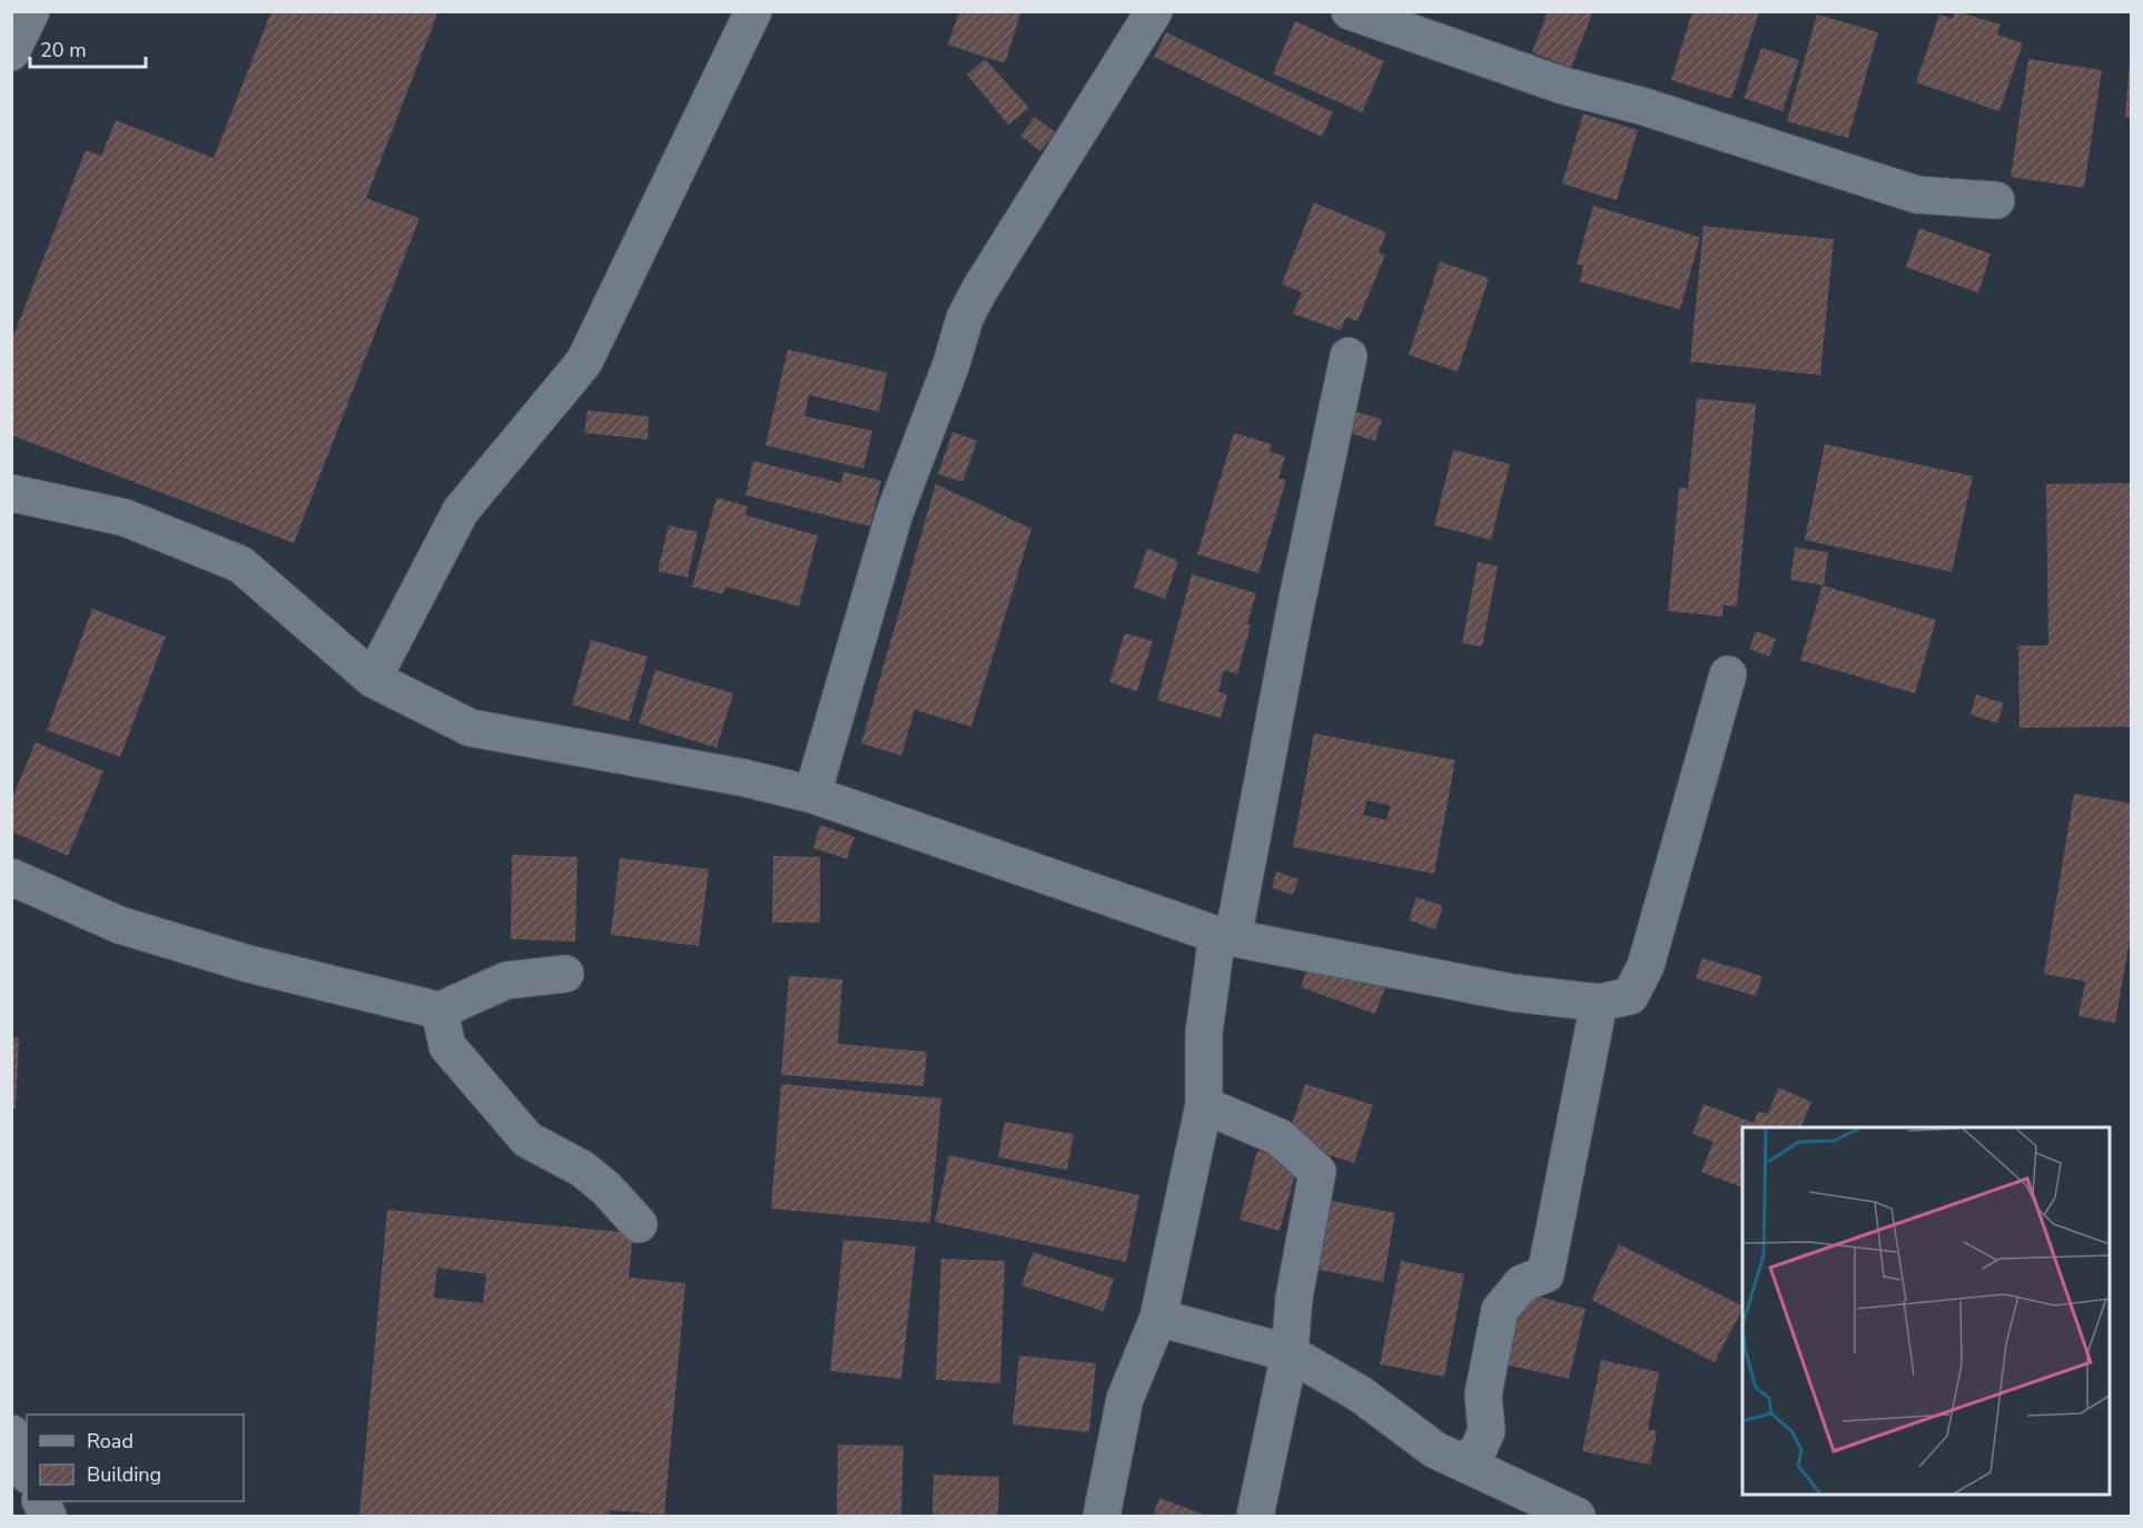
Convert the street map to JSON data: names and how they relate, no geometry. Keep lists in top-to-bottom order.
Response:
{
  "legend": ["Road", "Building"],
  "scale_bar": "20 m"
}
